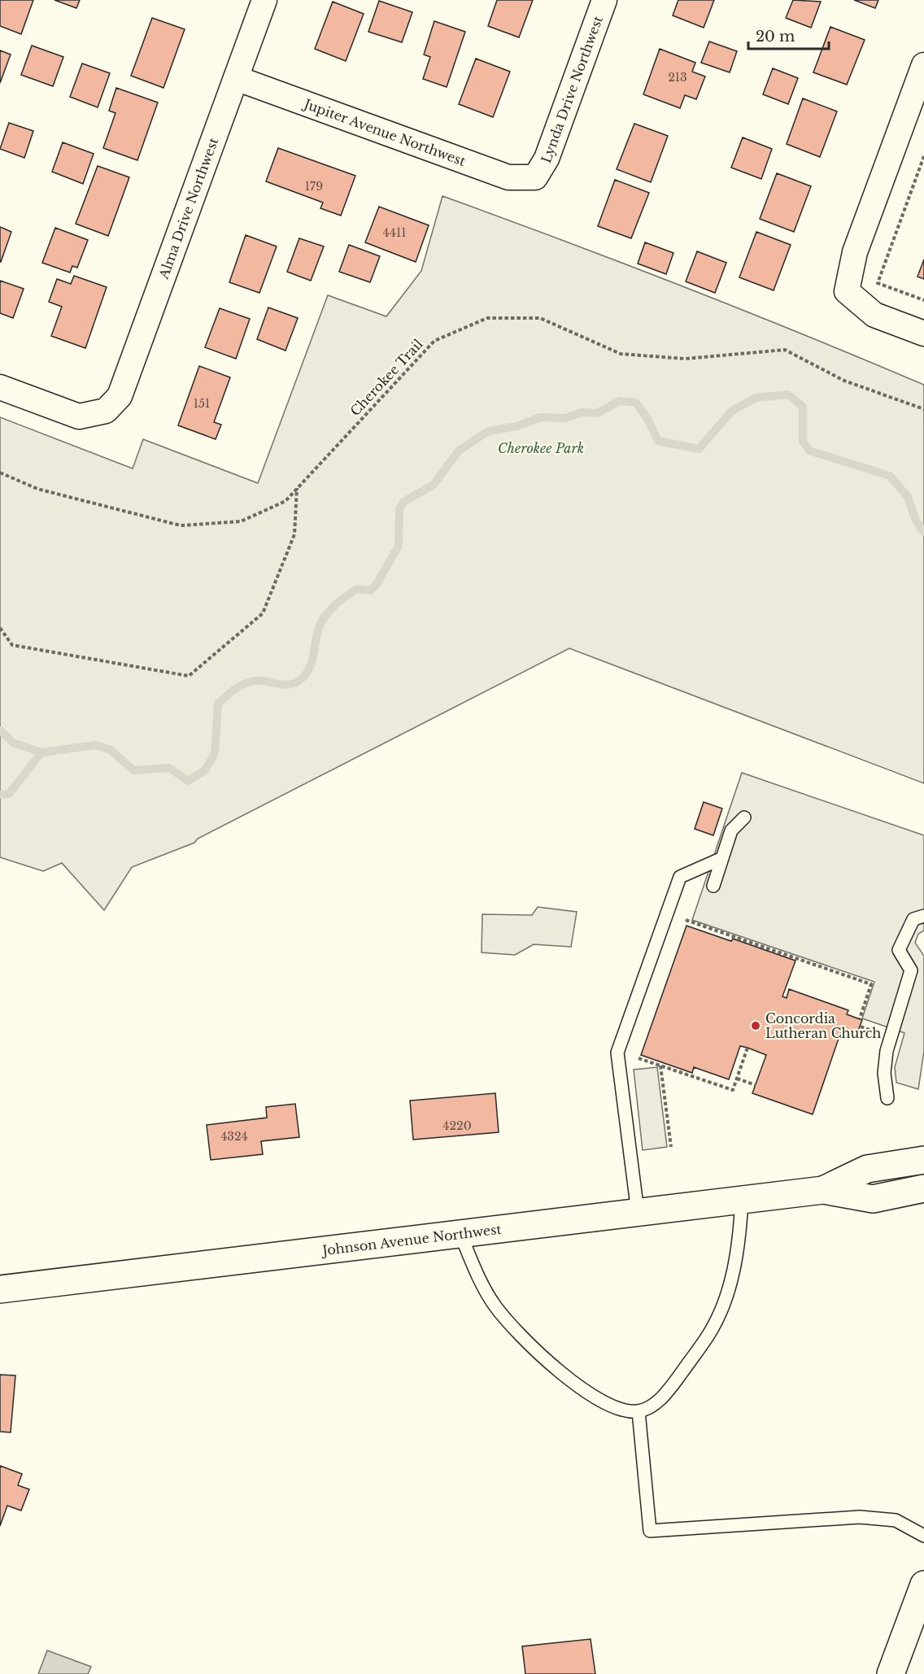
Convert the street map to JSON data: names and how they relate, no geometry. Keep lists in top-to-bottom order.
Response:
{
  "streets": {
    "street": [
      "Lynda Drive Northwest",
      "Jupiter Avenue Northwest",
      "Alma Drive Northwest",
      "Johnson Avenue Northwest"
    ],
    "path": ["Cherokee Trail"]
  },
  "crossings": [
    ["Lynda Drive Northwest", "Jupiter Avenue Northwest"],
    ["Jupiter Avenue Northwest", "Alma Drive Northwest"]
  ],
  "parks": ["Cherokee Park"],
  "places": ["Concordia Lutheran Church"],
  "house_numbers": [
    "213",
    "179",
    "4411",
    "151",
    "4220",
    "4324"
  ],
  "scale_bar": "20 m"
}
